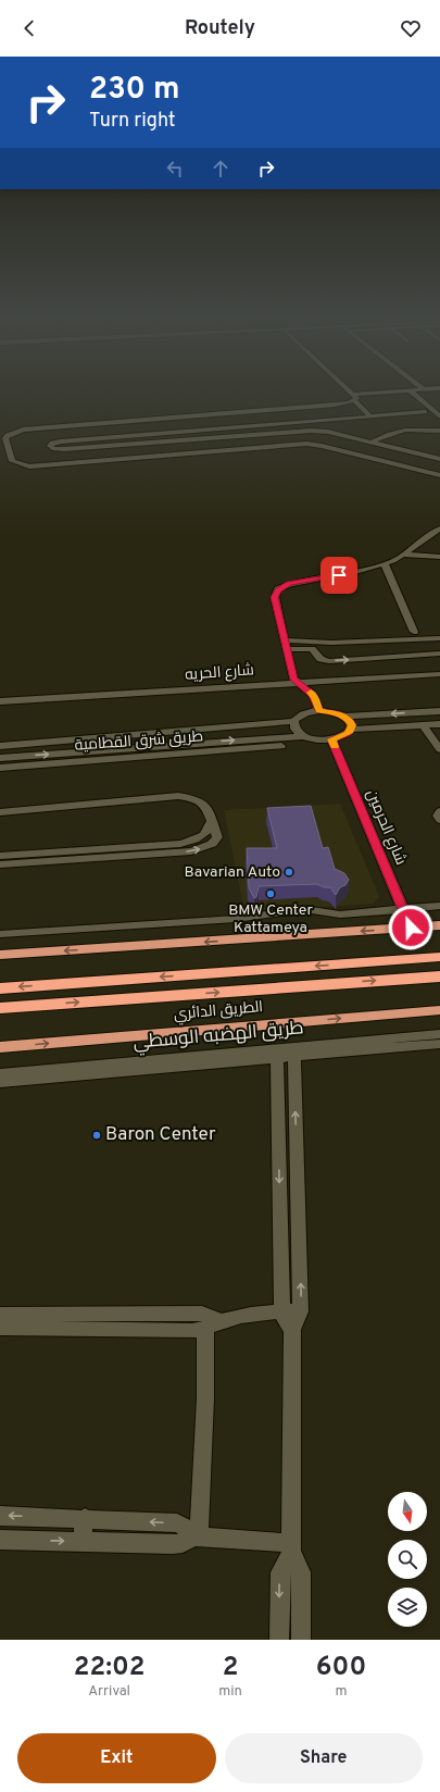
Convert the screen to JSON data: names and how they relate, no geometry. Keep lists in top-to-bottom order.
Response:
{
  "streets": {
    "highway": ["الطريق الدائري"],
    "street": [
      "شارع الحريه",
      "طريق شرق القطامية",
      "شارع الحرمين",
      "طريق الهضبه الوسطي"
    ]
  },
  "places": ["Bavarian Auto", "BMW Center Kattameya", "Baron Center"],
  "north": "bottom",
  "page": {
    "header": "Routely",
    "turn": ["230 m", "Turn right"],
    "eta": [
      "22:02",
      "Arrival",
      "2",
      "min",
      "600",
      "m"
    ],
    "buttons": ["Exit", "Share"]
  }
}
